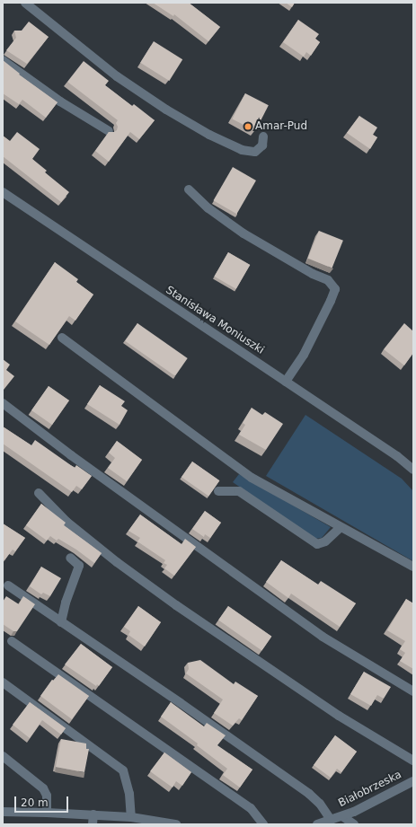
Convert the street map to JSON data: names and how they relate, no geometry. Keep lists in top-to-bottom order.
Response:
{
  "streets": {
    "street": ["Stanisława Moniuszki", "Białobrzeska"]
  },
  "places": ["Amar-Pud"],
  "scale_bar": "20 m"
}
